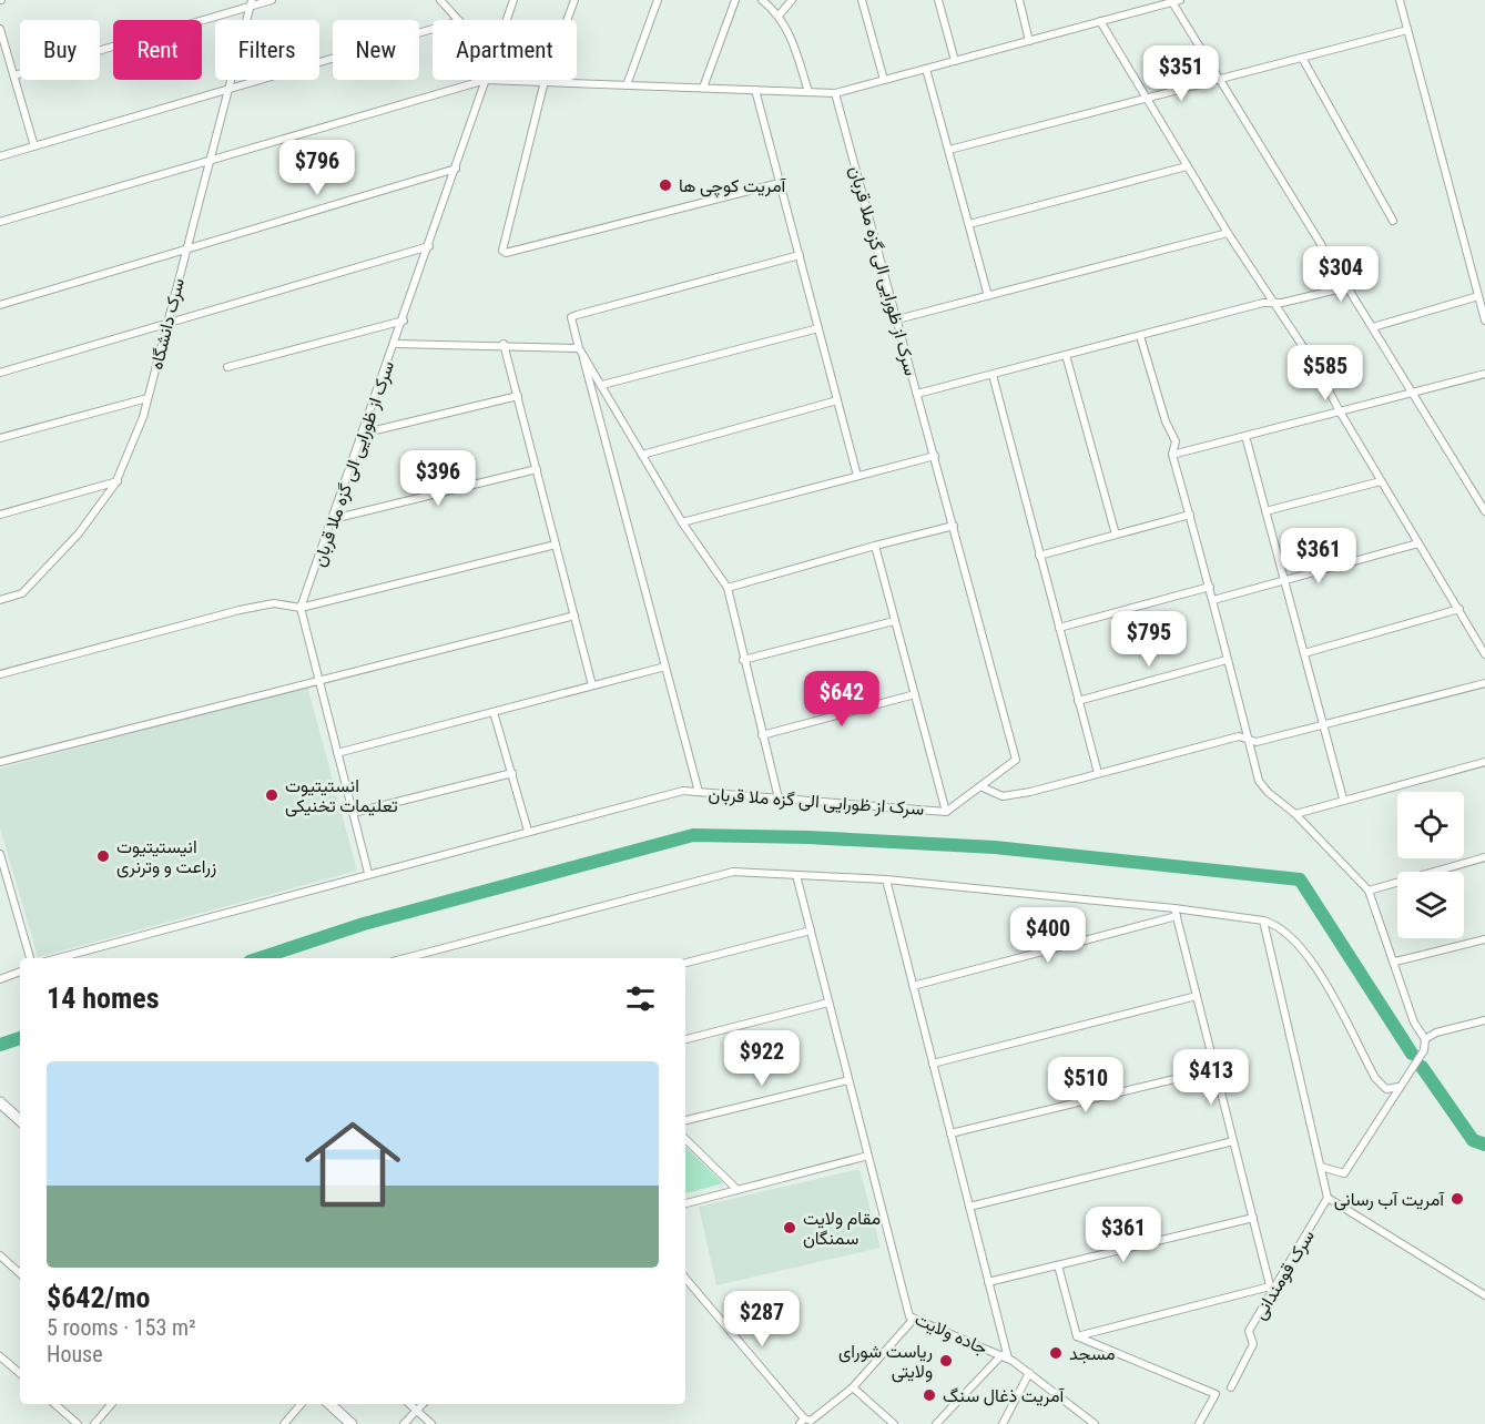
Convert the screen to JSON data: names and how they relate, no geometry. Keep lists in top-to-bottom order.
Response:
{
  "streets": {
    "street": [
      "سرک از ظورایی الی گزه ملا قربان",
      "سرک دانشگاه",
      "سرک قومندانی",
      "جاده ولایت"
    ]
  },
  "places": [
    "آمریت کوچی ها",
    "انستیتیوت تعلیمات تخنیکی",
    "انیستیتیوت زراعت و وترنری",
    "آمریت آب رسانی",
    "مقام ولایت سمنگان",
    "مسجد",
    "ریاست شورای ولایتی",
    "آمریت ذغال سنگ"
  ],
  "page": {
    "chip": [
      "Buy",
      "Rent",
      "Filters",
      "New",
      "Apartment"
    ],
    "price": [
      "$351",
      "$796",
      "$304",
      "$585",
      "$396",
      "$361",
      "$795",
      "$642",
      "$400",
      "$922",
      "$413",
      "$510",
      "$361",
      "$287"
    ],
    "heading": "14 homes",
    "list": [
      {
        "name": "$642/mo",
        "note": "5 rooms · 153 m² · House"
      }
    ]
  }
}
